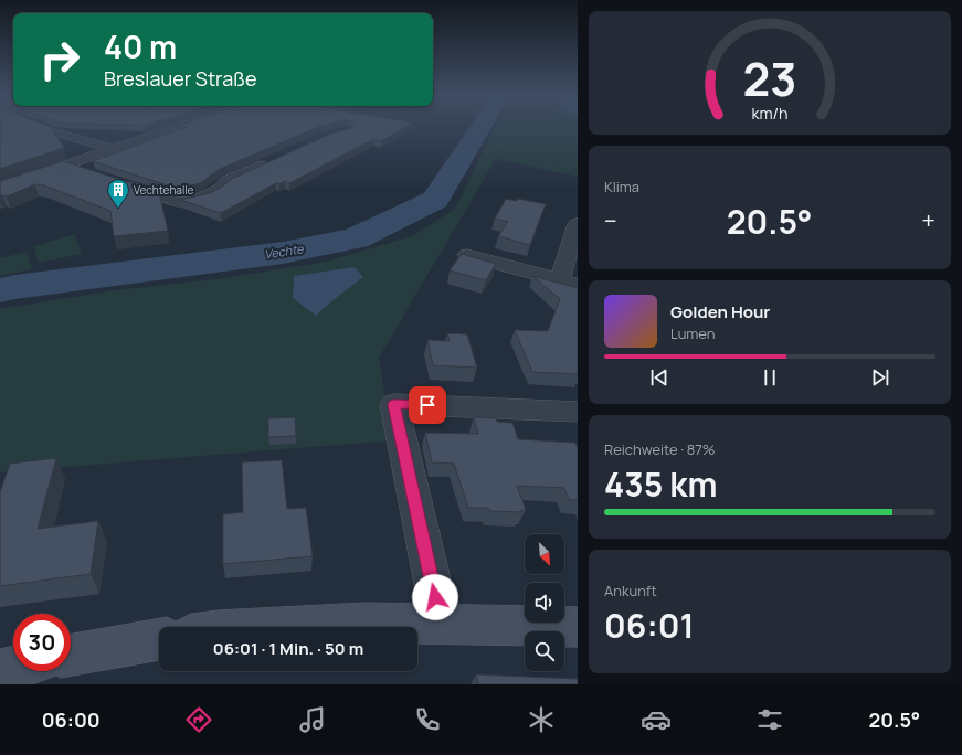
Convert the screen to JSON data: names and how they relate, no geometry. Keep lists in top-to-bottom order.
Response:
{
  "water": ["Vechte"],
  "places": {
    "building": ["Vechtehalle"]
  },
  "north": "bottom right",
  "page": {
    "turn": ["40 m", "Breslauer Straße"],
    "tile": [
      "Klima",
      ["Reichweite · 87%", "435 km"],
      ["Ankunft", "06:01"]
    ],
    "heat": ["−", "20.5°", "+"],
    "song": ["Golden Hour", "Lumen"],
    "limit": "30",
    "trip": "06:01 · 1 Min. · 50 m",
    "tabs": ["06:00", "20.5°"],
    "gauge": ["23", "km/h"]
  }
}
